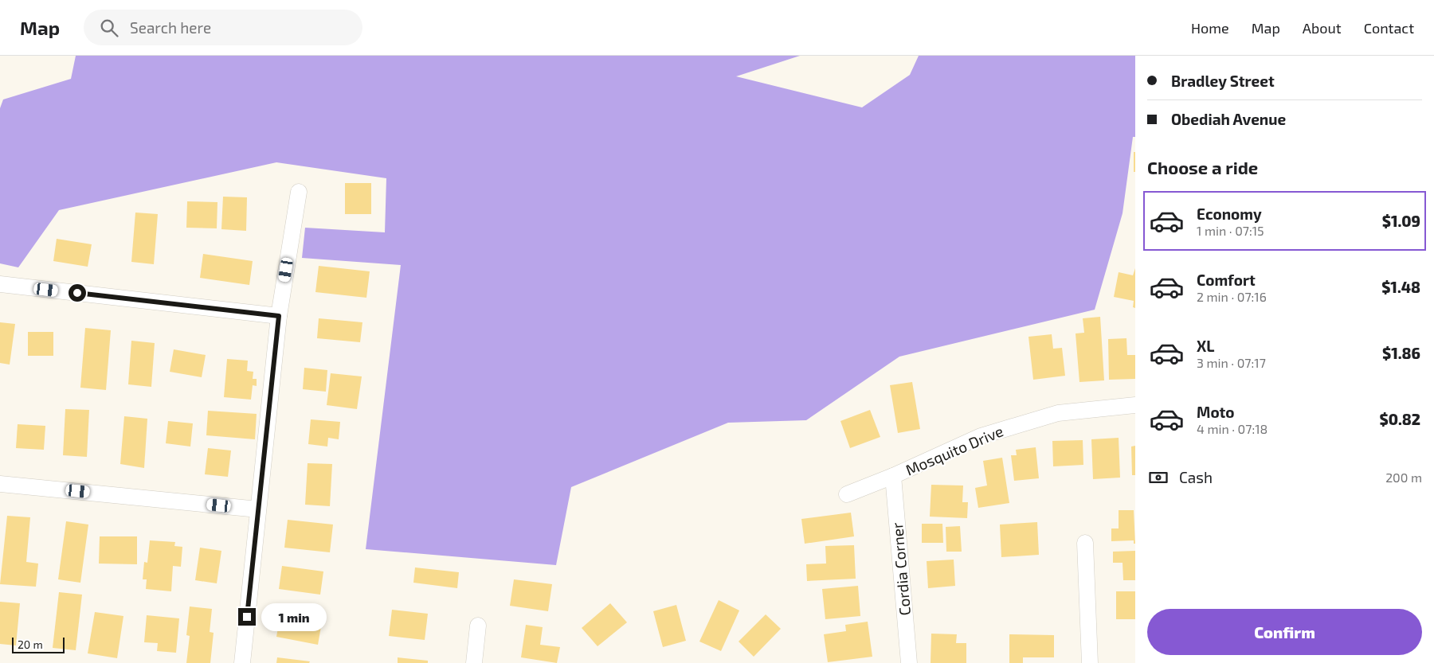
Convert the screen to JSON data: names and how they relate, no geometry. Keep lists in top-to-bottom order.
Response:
{
  "streets": {
    "street": ["Mosquito Drive", "Cordia Corner"]
  },
  "crossings": [
    ["Mosquito Drive", "Cordia Corner"]
  ],
  "scale_bar": "20 m",
  "page": {
    "header": "Map",
    "search": "Search here",
    "nav": [
      "Home",
      "Map",
      "About",
      "Contact"
    ],
    "banner": ["Bradley Street", "Obediah Avenue"],
    "heading": "Choose a ride",
    "list": [
      {
        "name": "Economy",
        "note": "1 min · 07:15",
        "value": "$1.09"
      },
      {
        "name": "Comfort",
        "note": "2 min · 07:16",
        "value": "$1.48"
      },
      {
        "name": "XL",
        "note": "3 min · 07:17",
        "value": "$1.86"
      },
      {
        "name": "Moto",
        "note": "4 min · 07:18",
        "value": "$0.82"
      }
    ],
    "pay": ["Cash", "200 m"],
    "buttons": "Confirm",
    "bubble": "1 min",
    "scale": "20 m"
  }
}
